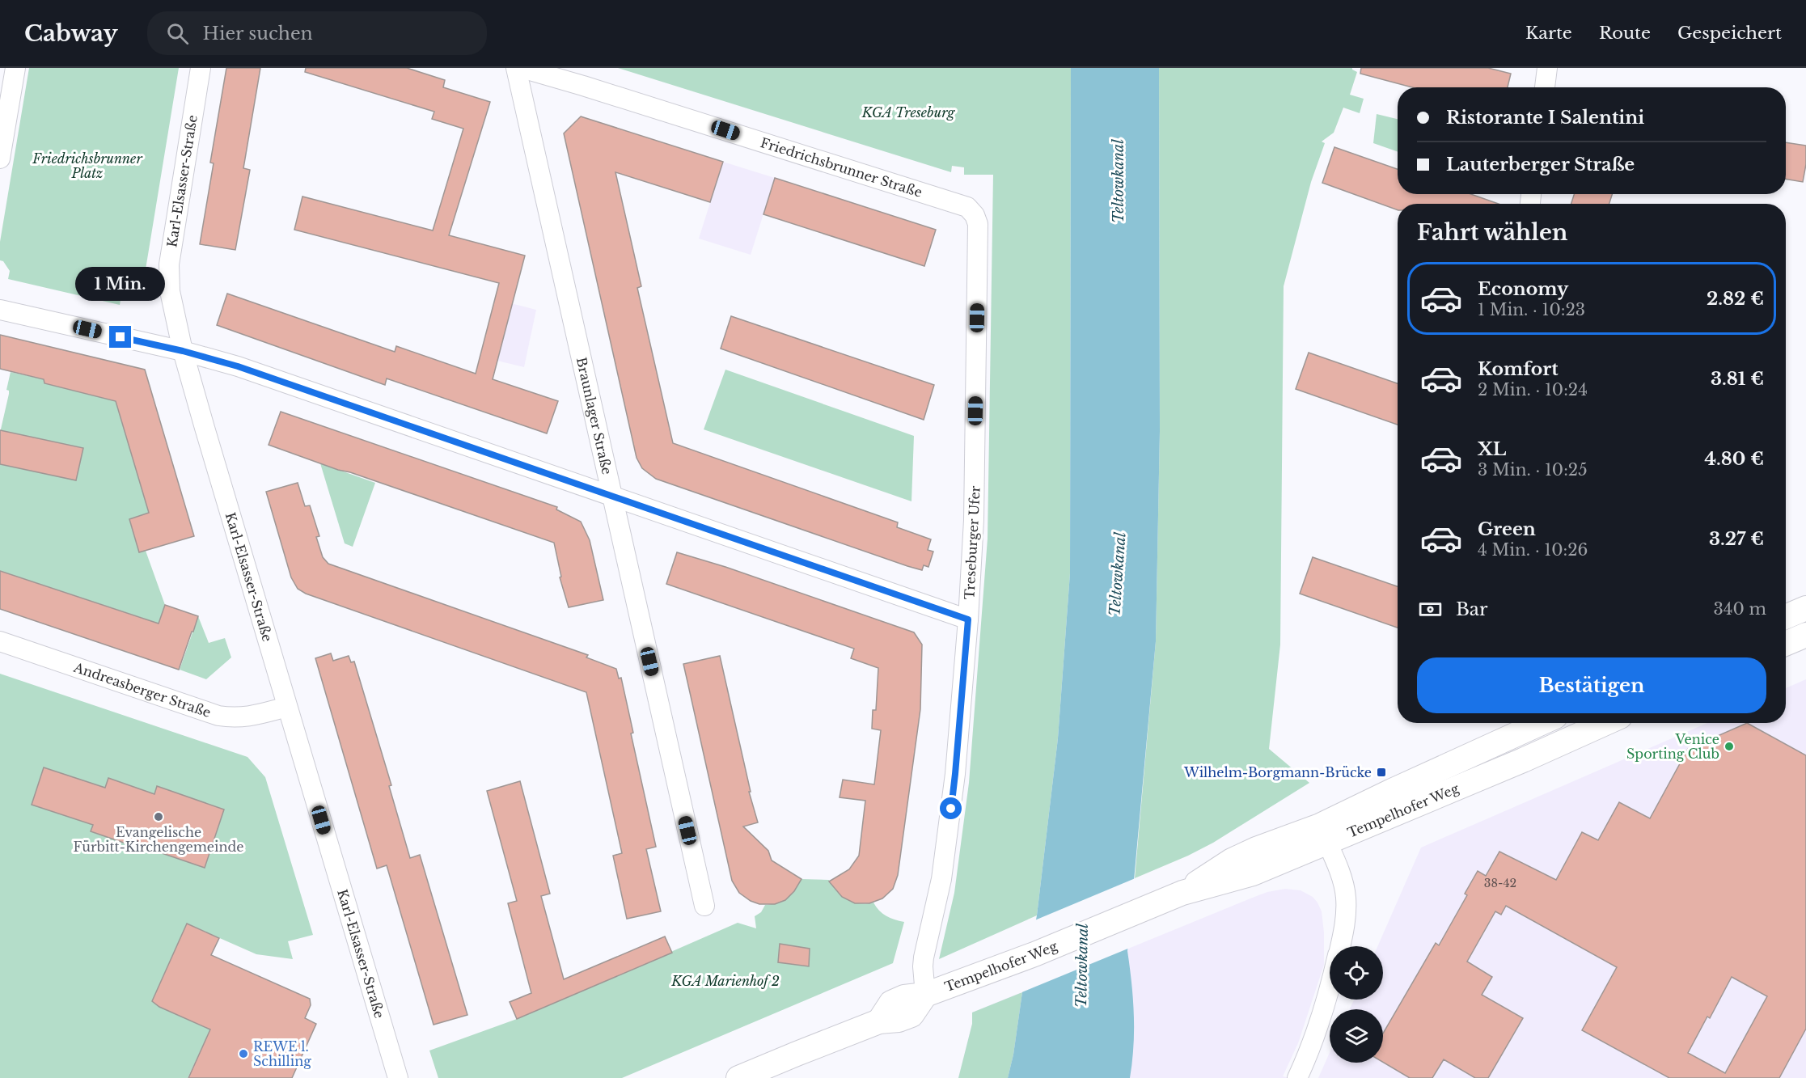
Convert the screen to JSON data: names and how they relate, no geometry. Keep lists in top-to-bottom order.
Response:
{
  "streets": {
    "street": [
      "Friedrichsbrunner Straße",
      "Karl-Elsasser-Straße",
      "Braunlager Straße",
      "Treseburger Ufer",
      "Andreasberger Straße",
      "Tempelhofer Weg"
    ]
  },
  "crossings": [
    ["Friedrichsbrunner Straße", "Treseburger Ufer"],
    ["Karl-Elsasser-Straße", "Andreasberger Straße"],
    ["Treseburger Ufer", "Tempelhofer Weg"]
  ],
  "water": ["Teltowkanal"],
  "parks": ["KGA Treseburg", "Friedrichsbrunner Platz", "KGA Marienhof 2"],
  "places": {
    "other": ["Venice Sporting Club", "Evangelische Fürbitt-Kirchengemeinde", "REWE l. Schilling"],
    "transit": ["Wilhelm-Borgmann-Brücke"]
  },
  "house_numbers": ["38-42"],
  "page": {
    "header": "Cabway",
    "search": "Hier suchen",
    "nav": ["Karte", "Route", "Gespeichert"],
    "banner": ["Ristorante I Salentini", "Lauterberger Straße"],
    "heading": "Fahrt wählen",
    "list": [
      {
        "name": "Economy",
        "note": "1 Min. · 10:23",
        "value": "2.82 €"
      },
      {
        "name": "Komfort",
        "note": "2 Min. · 10:24",
        "value": "3.81 €"
      },
      {
        "name": "XL",
        "note": "3 Min. · 10:25",
        "value": "4.80 €"
      },
      {
        "name": "Green",
        "note": "4 Min. · 10:26",
        "value": "3.27 €"
      }
    ],
    "bubble": "1 Min.",
    "pay": ["Bar", "340 m"],
    "buttons": "Bestätigen"
  }
}
